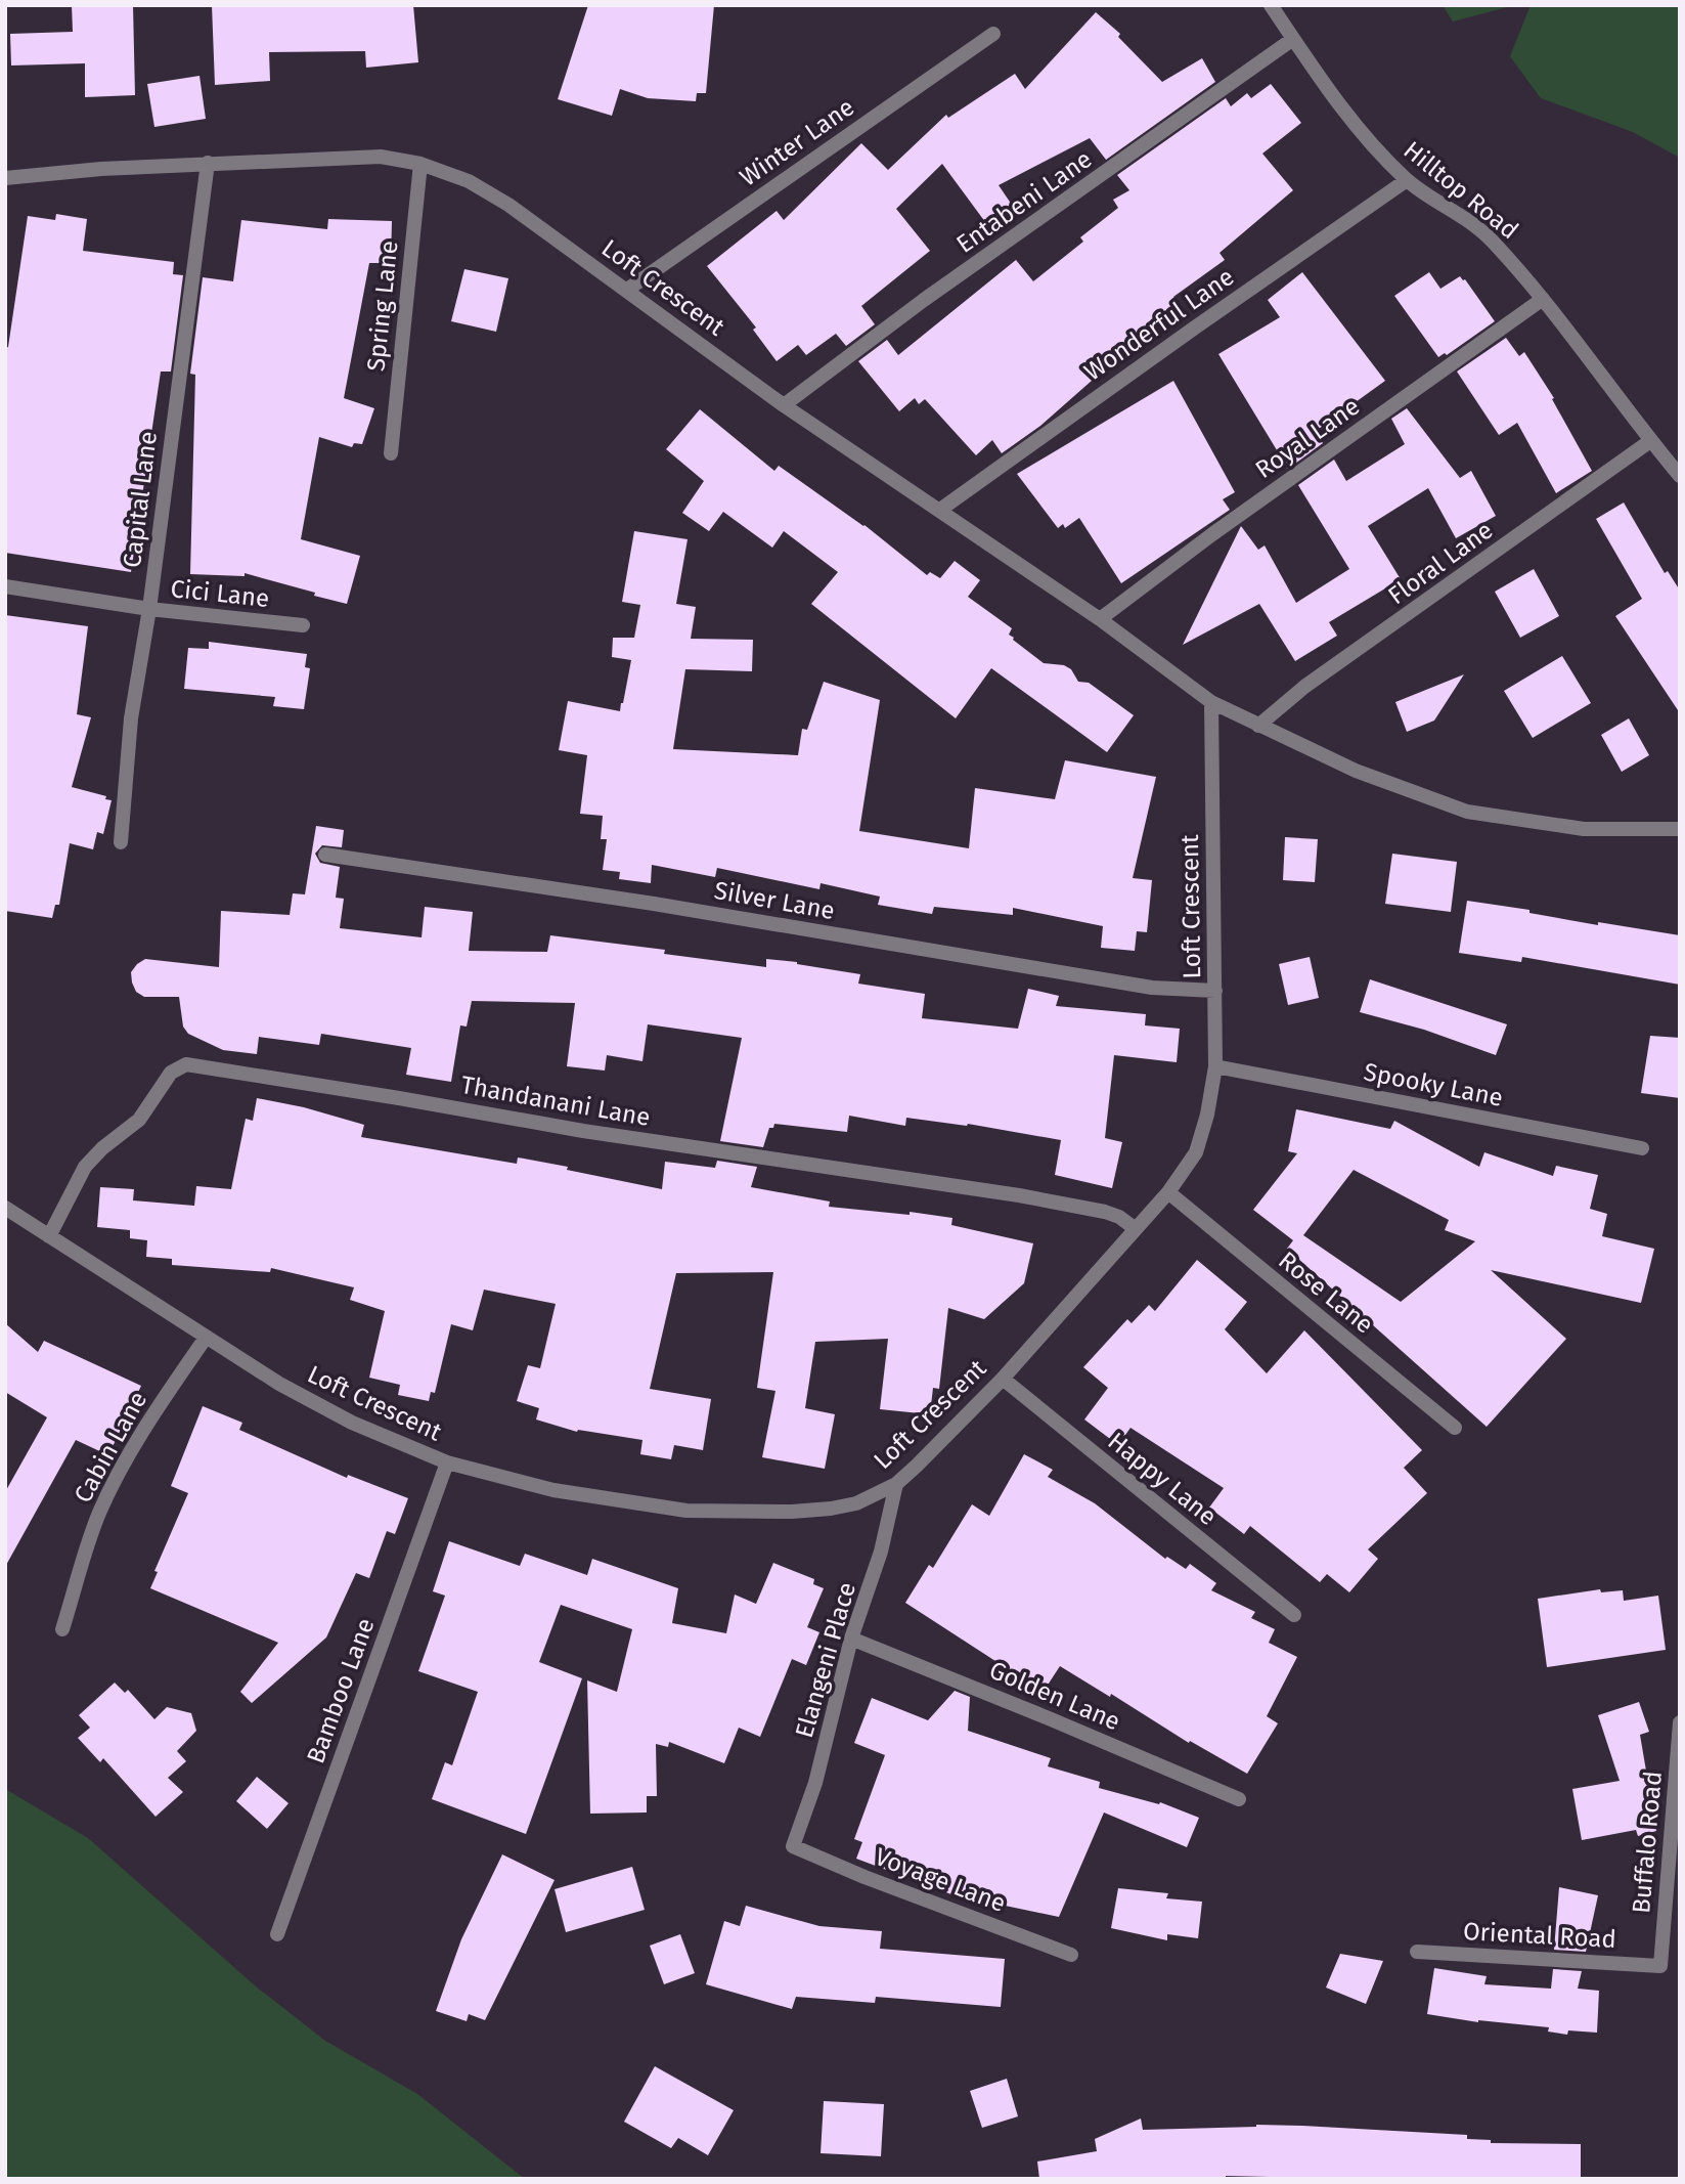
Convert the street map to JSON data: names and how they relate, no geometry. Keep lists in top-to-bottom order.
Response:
{
  "streets": {
    "street": [
      "Winter Lane",
      "Hilltop Road",
      "Entabeni Lane",
      "Loft Crescent",
      "Spring Lane",
      "Wonderful Lane",
      "Royal Lane",
      "Capital Lane",
      "Floral Lane",
      "Cici Lane",
      "Silver Lane",
      "Spooky Lane",
      "Thandanani Lane",
      "Rose Lane",
      "Cabin Lane",
      "Happy Lane",
      "Elangeni Place",
      "Bamboo Lane",
      "Golden Lane",
      "Buffalo Road",
      "Voyage Lane",
      "Oriental Road"
    ]
  },
  "crossings": [
    ["Winter Lane", "Loft Crescent"],
    ["Hilltop Road", "Entabeni Lane"],
    ["Hilltop Road", "Wonderful Lane"],
    ["Hilltop Road", "Royal Lane"],
    ["Hilltop Road", "Floral Lane"],
    ["Entabeni Lane", "Loft Crescent"],
    ["Loft Crescent", "Spring Lane"],
    ["Loft Crescent", "Wonderful Lane"],
    ["Loft Crescent", "Royal Lane"],
    ["Loft Crescent", "Capital Lane"],
    ["Loft Crescent", "Floral Lane"],
    ["Loft Crescent", "Silver Lane"],
    ["Loft Crescent", "Spooky Lane"],
    ["Loft Crescent", "Thandanani Lane"],
    ["Loft Crescent", "Rose Lane"],
    ["Loft Crescent", "Cabin Lane"],
    ["Loft Crescent", "Happy Lane"],
    ["Loft Crescent", "Elangeni Place"],
    ["Loft Crescent", "Bamboo Lane"],
    ["Capital Lane", "Cici Lane"],
    ["Elangeni Place", "Golden Lane"],
    ["Elangeni Place", "Voyage Lane"],
    ["Buffalo Road", "Oriental Road"]
  ]
}
